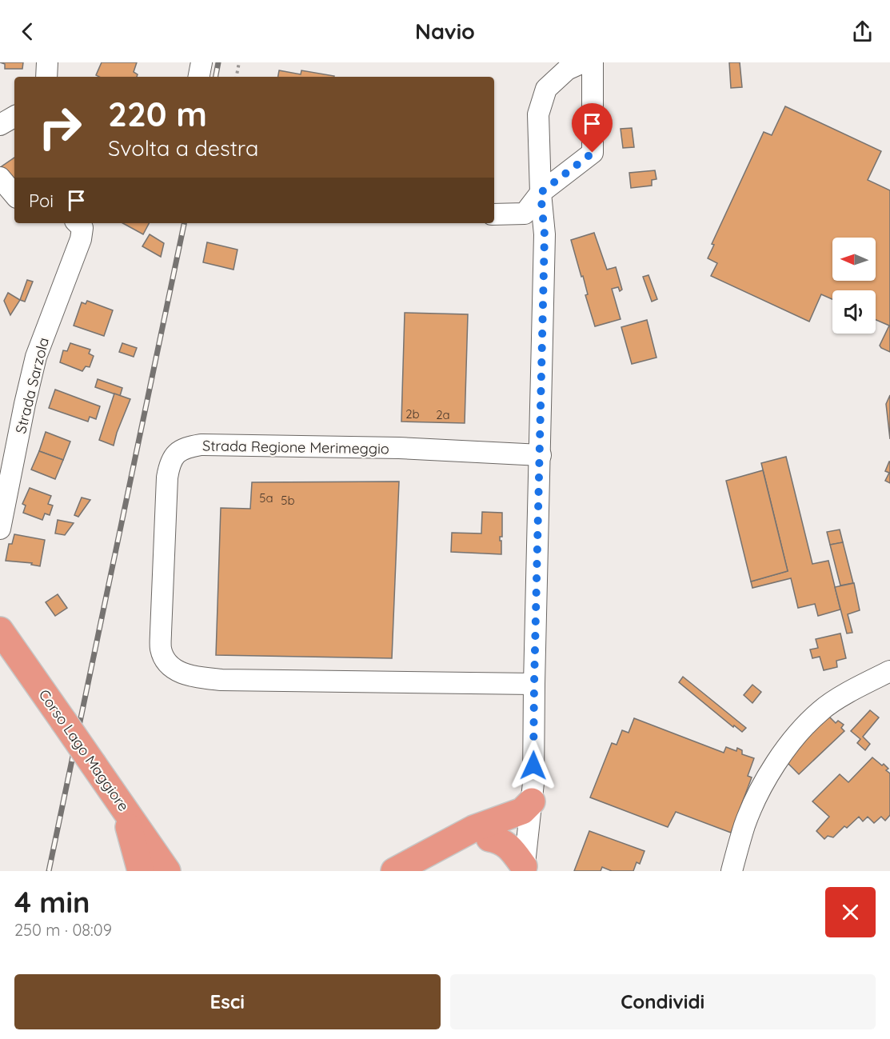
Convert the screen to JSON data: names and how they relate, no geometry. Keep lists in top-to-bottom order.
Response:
{
  "streets": {
    "highway": ["Corso Lago Maggiore"],
    "street": ["Strada Sarzola", "Strada Regione Merimeggio"]
  },
  "house_numbers": [
    "2b",
    "2a",
    "5a",
    "5b"
  ],
  "north": "left",
  "page": {
    "header": "Navio",
    "turn": ["220 m", "Svolta a destra"],
    "then": "Poi",
    "heading": ["4 min", "250 m · 08:09"],
    "buttons": ["Esci", "Condividi"]
  }
}
